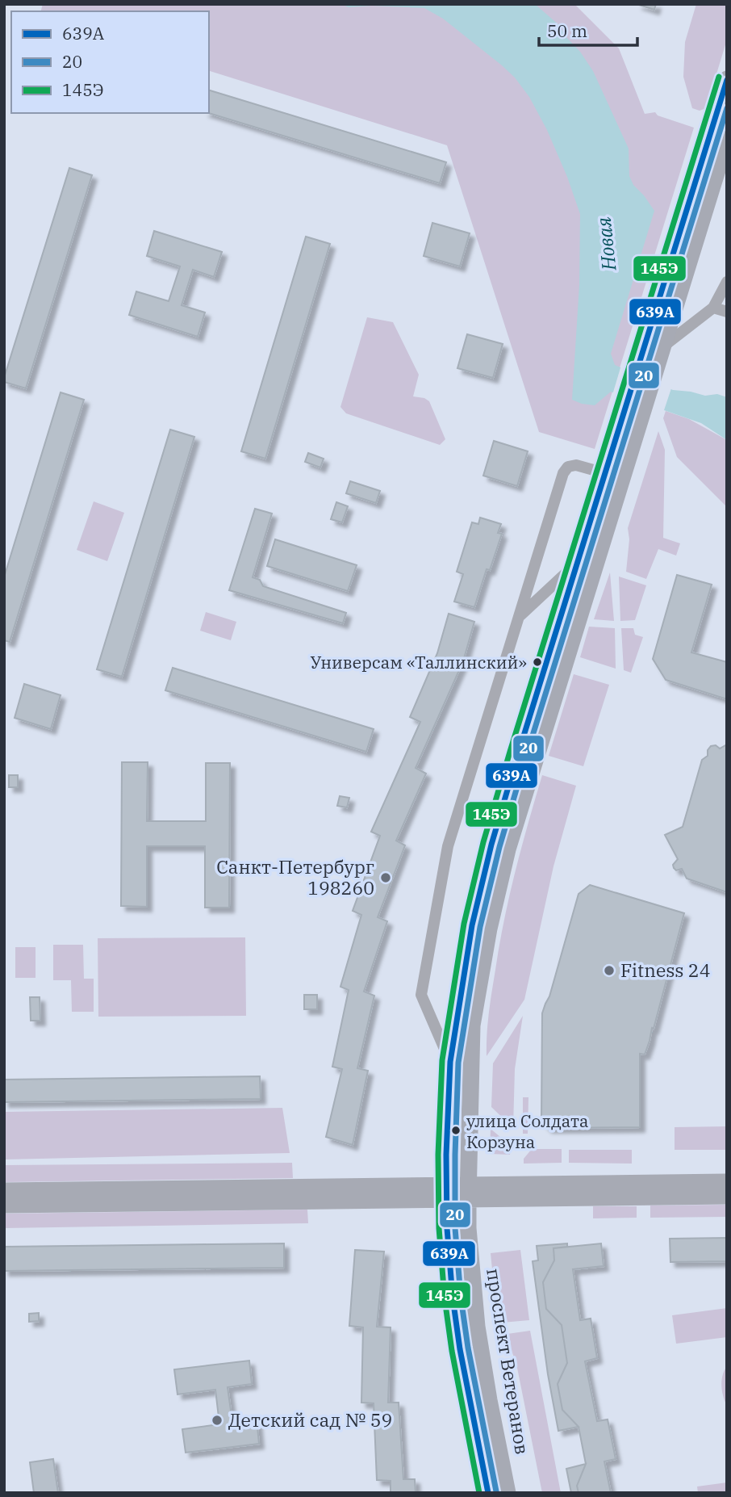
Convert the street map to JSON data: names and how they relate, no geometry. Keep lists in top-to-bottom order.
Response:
{
  "streets": {
    "main road": ["проспект Ветеранов"]
  },
  "water": ["Новая"],
  "places": [
    "Универсам «Таллинский»",
    "Санкт-Петербург 198260",
    "Fitness 24",
    "улица Солдата Корзуна",
    "Детский сад № 59"
  ],
  "lines": ["transit line 145Э", "transit line 639А", "transit line 20"],
  "legend": ["639А", "20", "145Э"],
  "scale_bar": "50 m"
}
